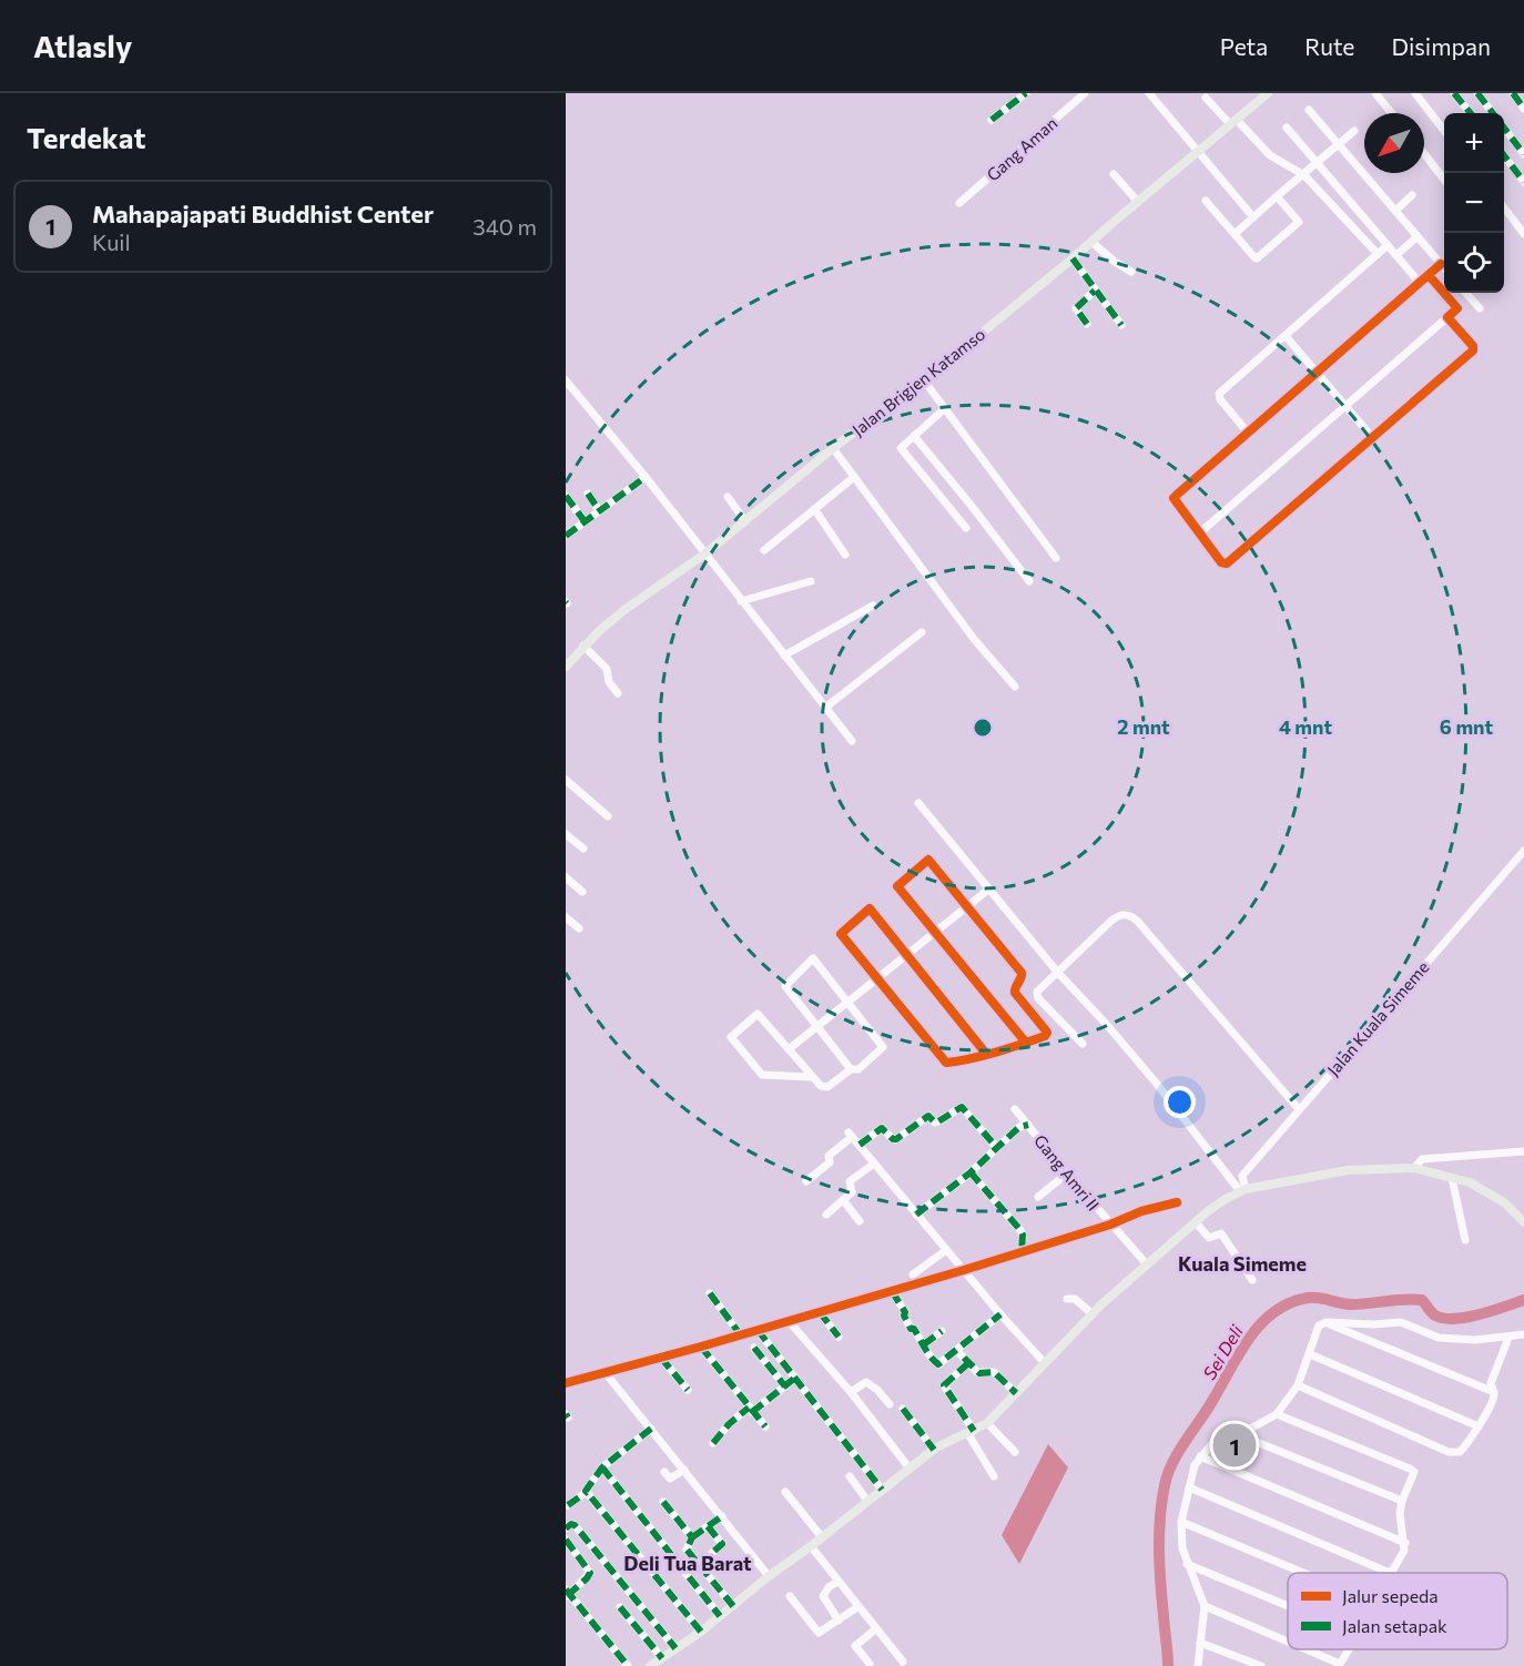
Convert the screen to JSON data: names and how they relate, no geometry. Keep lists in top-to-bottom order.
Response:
{
  "streets": {
    "main road": ["Jalan Brigjen Katamso"],
    "street": ["Gang Aman", "Jalan Kuala Simeme", "Gang Amri II"]
  },
  "districts": ["Kuala Simeme", "Deli Tua Barat"],
  "water": ["Sei Deli"],
  "legend": ["Jalur sepeda", "Jalan setapak"],
  "north": "bottom left",
  "page": {
    "header": "Atlasly",
    "nav": ["Peta", "Rute", "Disimpan"],
    "heading": "Terdekat",
    "map_buttons": ["+", "−"],
    "list": [
      {
        "mark": "1",
        "name": "Mahapajapati Buddhist Center",
        "note": "Kuil",
        "value": "340 m"
      }
    ],
    "pins": "1"
  },
  "rings": ["2 mnt", "4 mnt", "6 mnt"]
}
